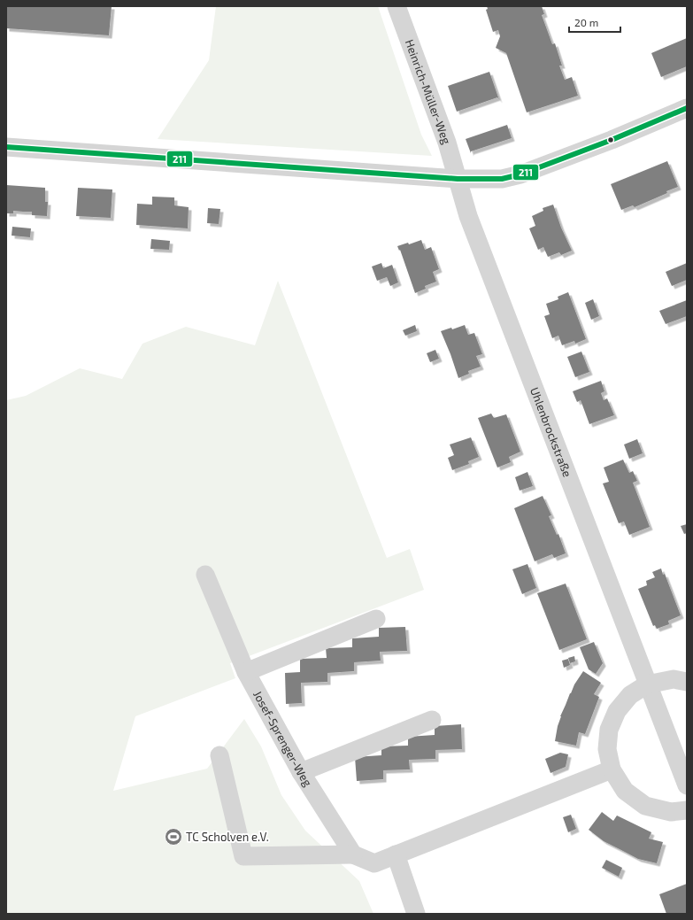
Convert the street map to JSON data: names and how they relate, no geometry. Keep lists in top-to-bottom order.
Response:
{
  "streets": {
    "street": ["Heinrich-Müller-Weg", "Uhlenbrockstraße", "Josef-Sprenger-Weg"]
  },
  "crossings": [
    ["Heinrich-Müller-Weg", "Uhlenbrockstraße"]
  ],
  "places": {
    "sports": ["TC Scholven e.V."]
  },
  "lines": ["transit line 211"],
  "scale_bar": "20 m"
}
